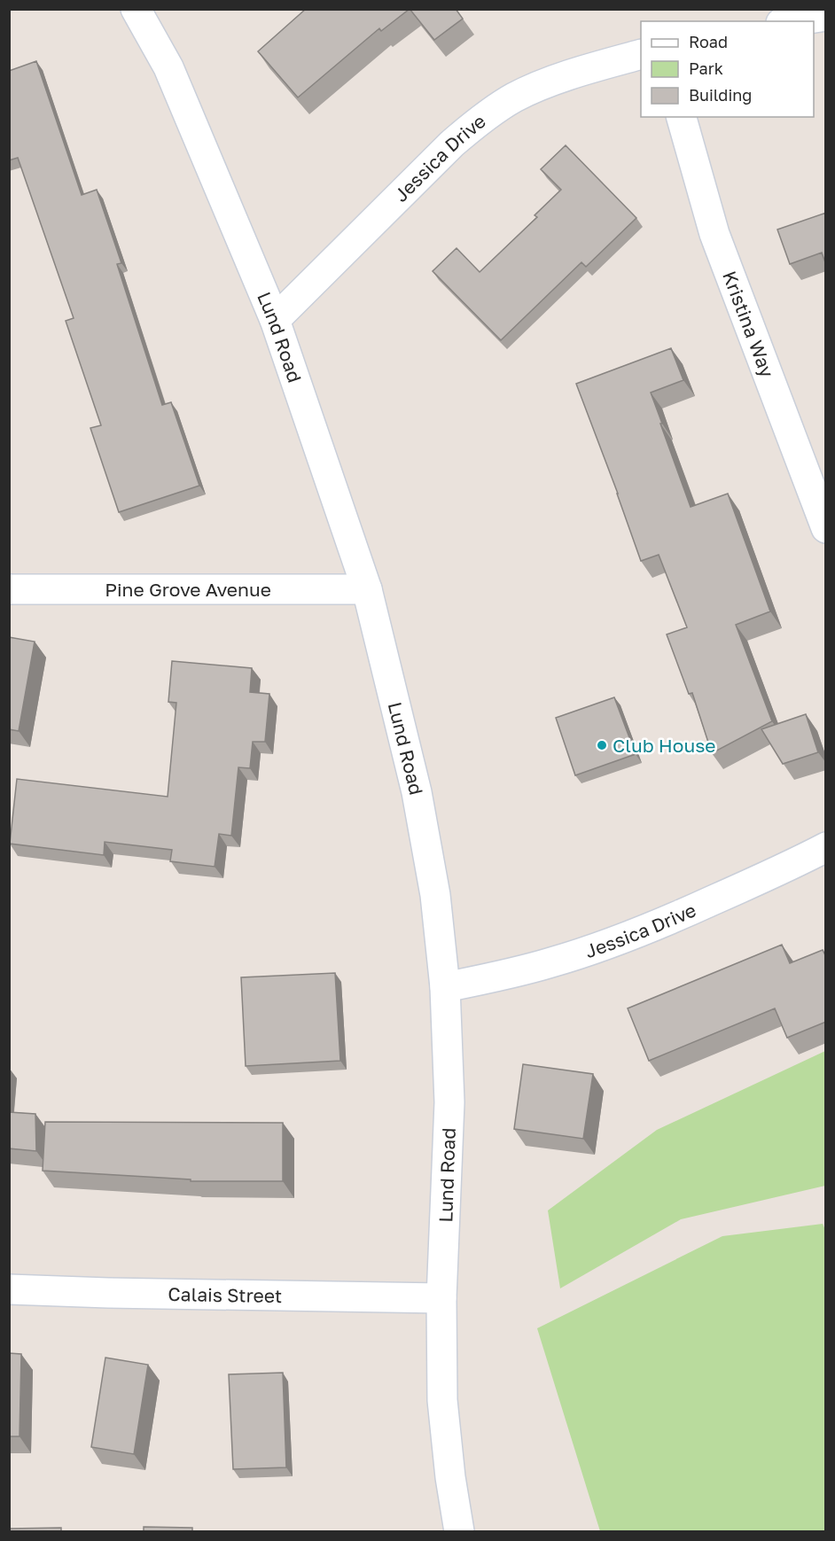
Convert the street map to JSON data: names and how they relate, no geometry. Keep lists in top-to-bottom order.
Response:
{
  "streets": {
    "street": [
      "Jessica Drive",
      "Kristina Way",
      "Lund Road",
      "Pine Grove Avenue",
      "Calais Street"
    ]
  },
  "crossings": [
    ["Jessica Drive", "Lund Road"],
    ["Lund Road", "Pine Grove Avenue"],
    ["Lund Road", "Calais Street"]
  ],
  "places": ["Club House"],
  "legend": ["Road", "Park", "Building"]
}
